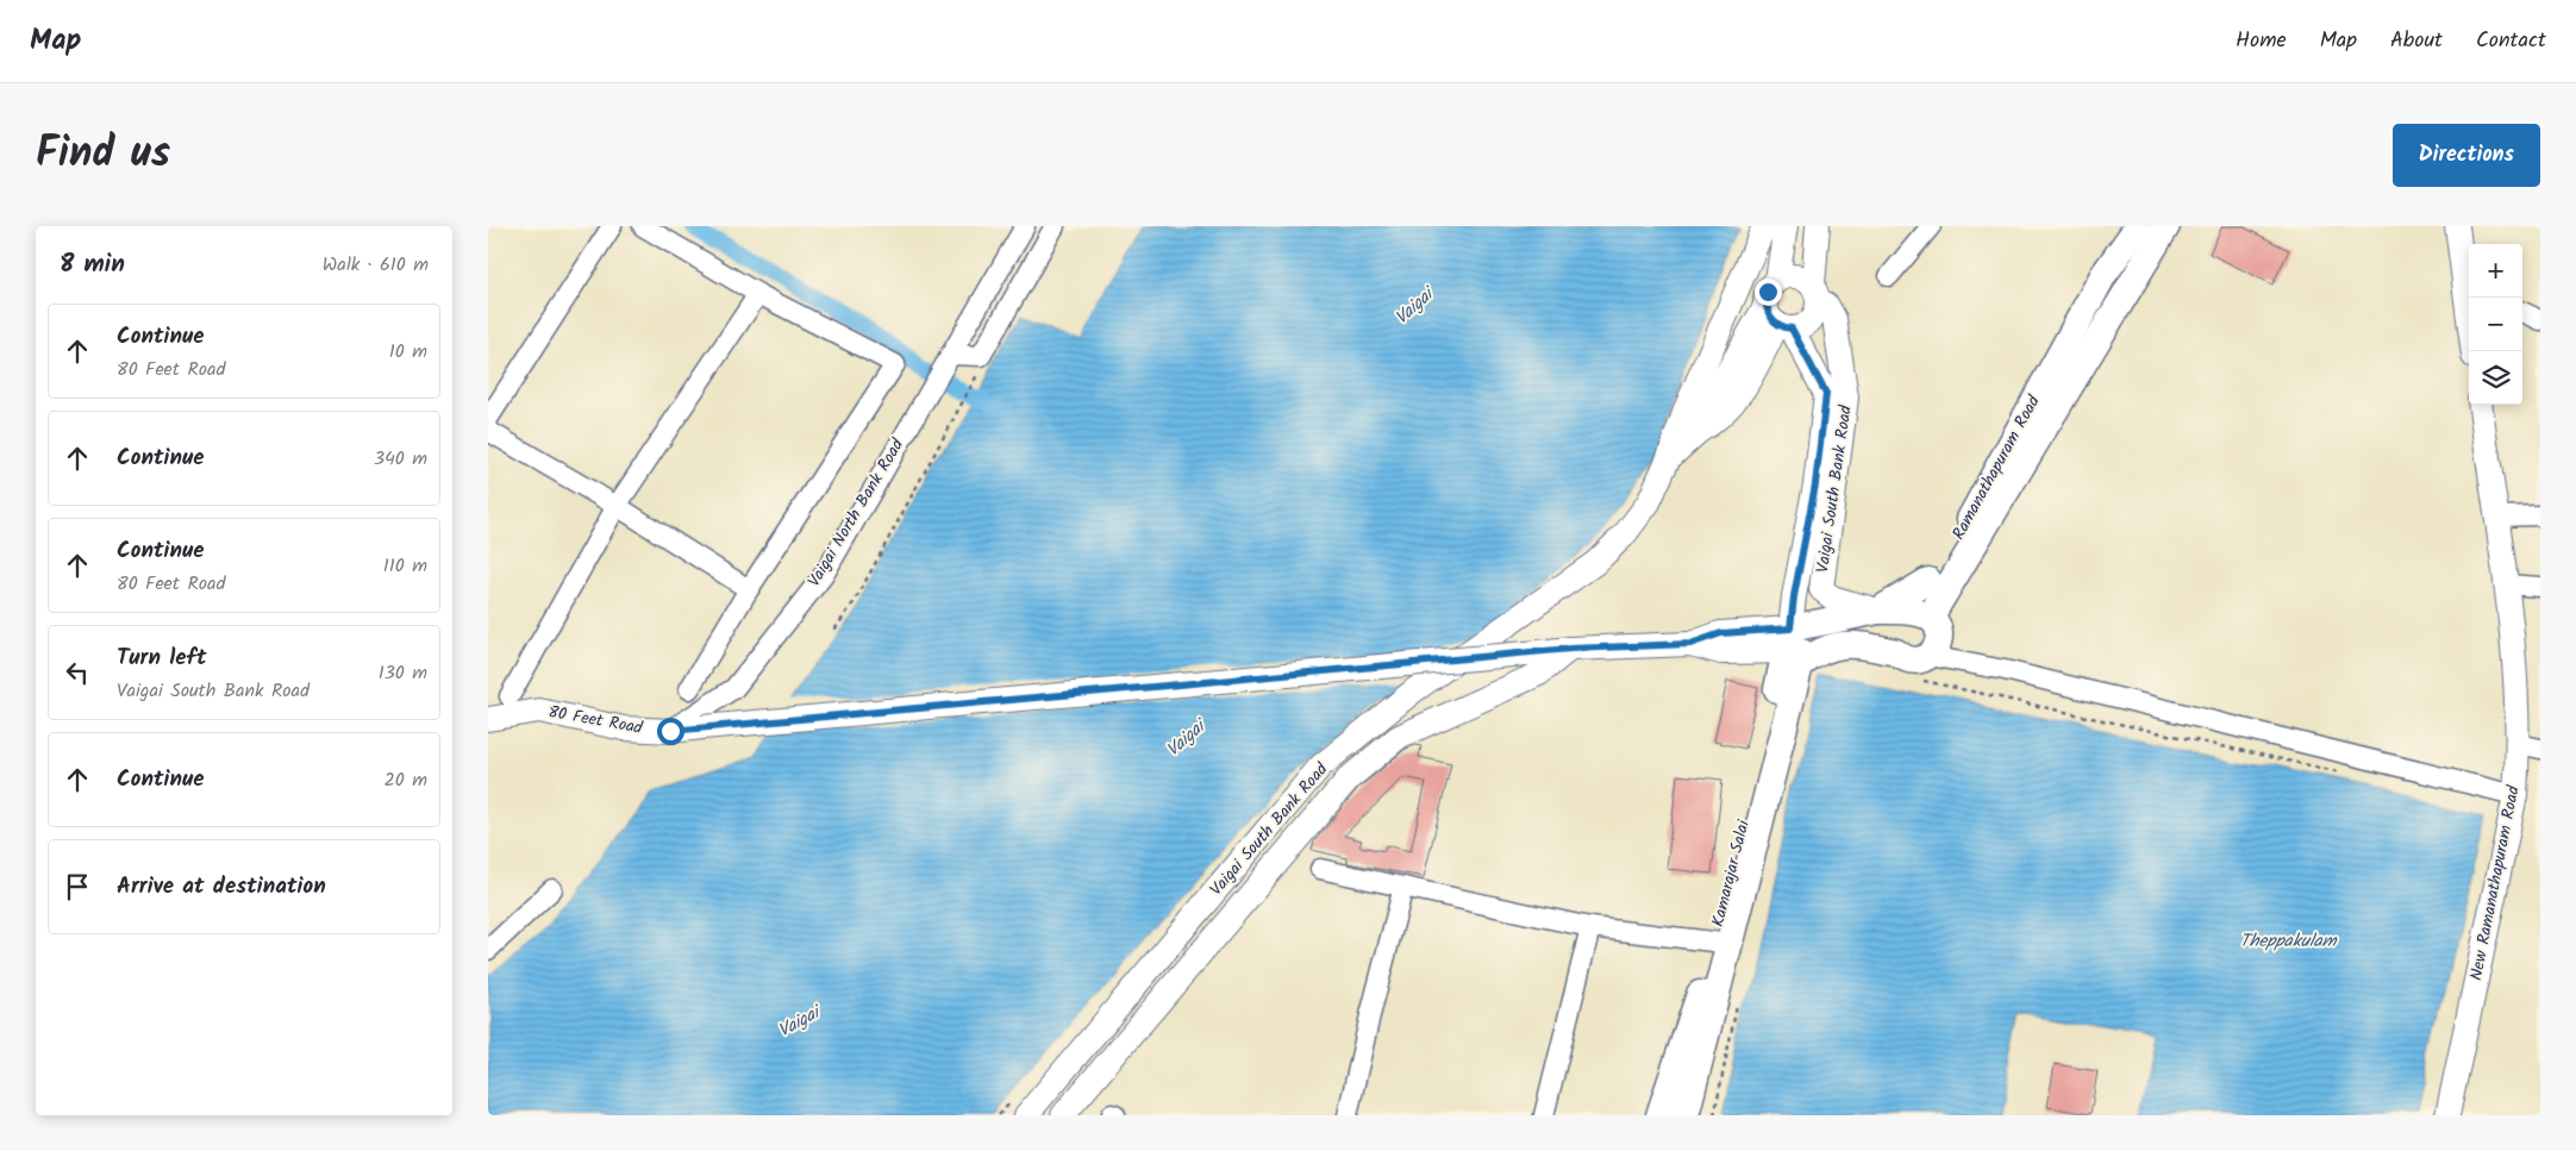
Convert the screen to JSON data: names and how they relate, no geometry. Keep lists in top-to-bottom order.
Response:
{
  "streets": {
    "highway": ["Ramanathapuram Road", "Kamarajar Salai"],
    "main road": ["Vaigai South Bank Road", "80 Feet Road", "New Ramanathapuram Road"],
    "street": ["Vaigai North Bank Road"]
  },
  "crossings": [
    ["Ramanathapuram Road", "Vaigai South Bank Road"],
    ["Ramanathapuram Road", "Kamarajar Salai"],
    ["Vaigai South Bank Road", "80 Feet Road"],
    ["Vaigai South Bank Road", "Kamarajar Salai"],
    ["Vaigai North Bank Road", "80 Feet Road"]
  ],
  "water": ["Vaigai", "Theppakulam"],
  "page": {
    "header": "Map",
    "nav": [
      "Home",
      "Map",
      "About",
      "Contact"
    ],
    "title": "Find us",
    "buttons": "Directions",
    "heading": ["8 min", "Walk · 610 m"],
    "map_buttons": ["+", "−"],
    "list": [
      ["Continue", "80 Feet Road", "10 m"],
      ["Continue", "340 m"],
      ["Continue", "80 Feet Road", "110 m"],
      ["Turn left", "Vaigai South Bank Road", "130 m"],
      ["Continue", "20 m"],
      "Arrive at destination"
    ]
  }
}
